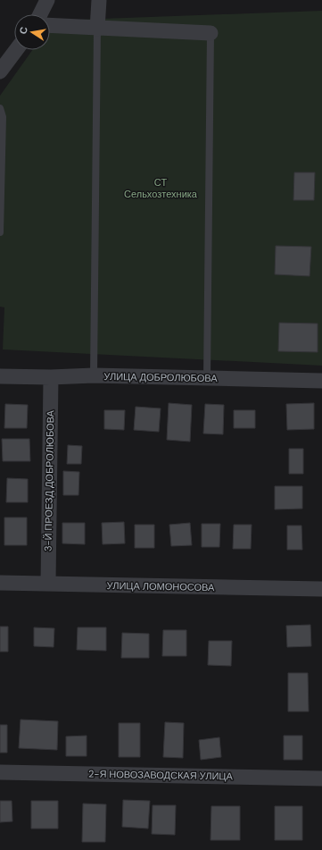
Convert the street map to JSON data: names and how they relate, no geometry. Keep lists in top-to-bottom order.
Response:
{
  "streets": {
    "street": [
      "УЛИЦА ДОБРОЛЮБОВА",
      "3-Й ПРОЕЗД ДОБРОЛЮБОВА",
      "УЛИЦА ЛОМОНОСОВА",
      "2-Я НОВОЗАВОДСКАЯ УЛИЦА"
    ]
  },
  "crossings": [
    ["УЛИЦА ДОБРОЛЮБОВА", "3-Й ПРОЕЗД ДОБРОЛЮБОВА"],
    ["3-Й ПРОЕЗД ДОБРОЛЮБОВА", "УЛИЦА ЛОМОНОСОВА"]
  ],
  "parks": ["СТ Сельхозтехника"],
  "north": "left"
}
